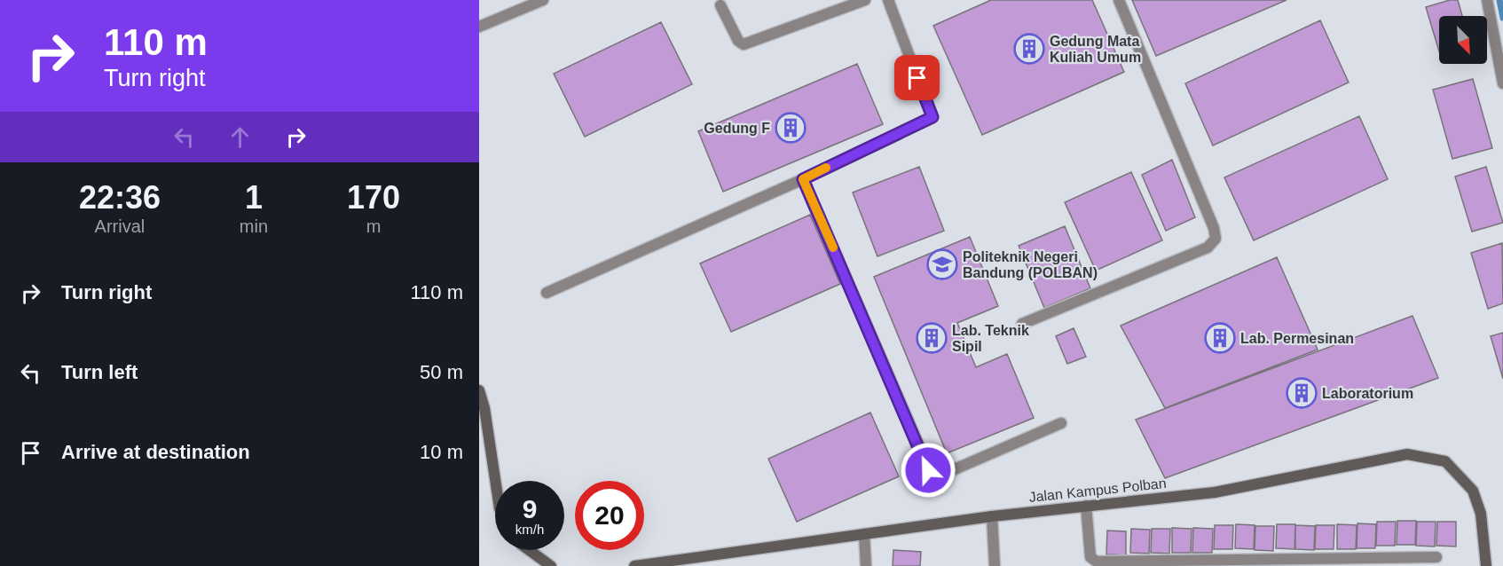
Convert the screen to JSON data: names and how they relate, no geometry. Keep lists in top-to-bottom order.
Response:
{
  "streets": {
    "street": ["Jalan Kampus Polban"]
  },
  "places": {
    "building": [
      "Gedung Mata Kuliah Umum",
      "Gedung F",
      "Lab. Teknik Sipil",
      "Lab. Permesinan",
      "Laboratorium"
    ],
    "school or university": ["Politeknik Negeri Bandung (POLBAN)"]
  },
  "north": "bottom right",
  "page": {
    "turn": ["110 m", "Turn right"],
    "eta": [
      "22:36",
      "Arrival",
      "1",
      "min",
      "170",
      "m"
    ],
    "list": [
      {
        "name": "Turn right",
        "value": "110 m"
      },
      {
        "name": "Turn left",
        "value": "50 m"
      },
      {
        "name": "Arrive at destination",
        "value": "10 m"
      }
    ],
    "speed": "9 km/h",
    "limit": "20"
  }
}
